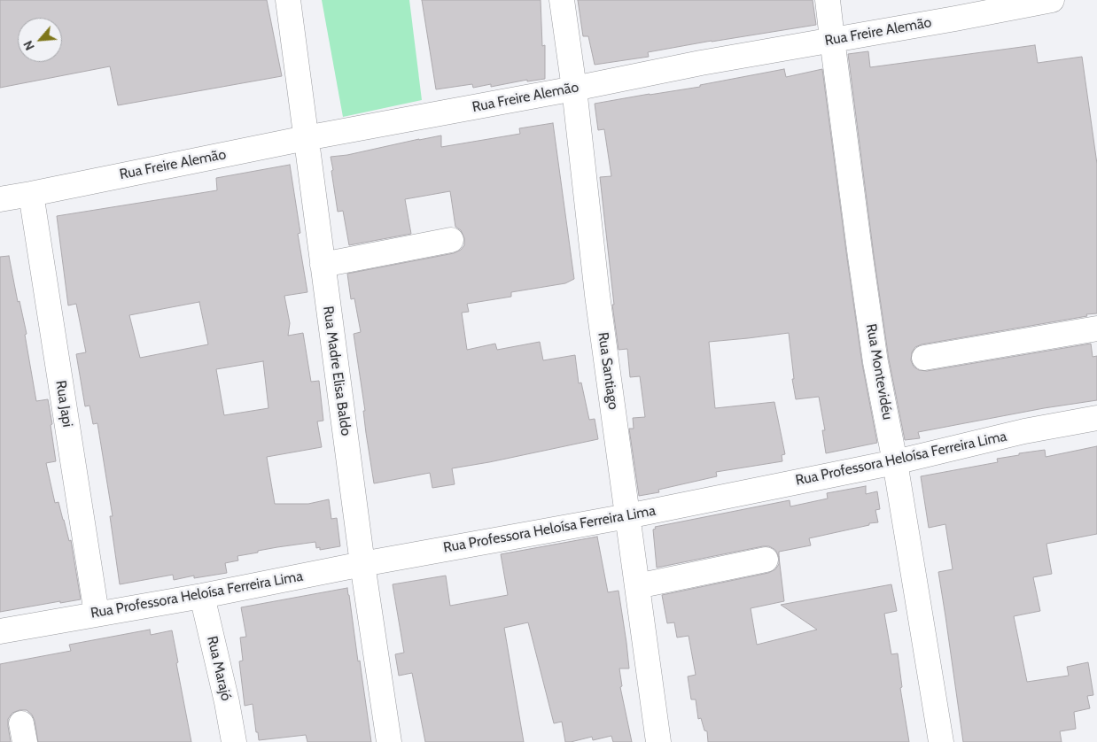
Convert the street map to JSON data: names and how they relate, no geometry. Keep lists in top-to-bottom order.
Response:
{
  "streets": {
    "street": [
      "Rua Freire Alemão",
      "Rua Madre Elisa Baldo",
      "Rua Santiago",
      "Rua Montevidéu",
      "Rua Japi",
      "Rua Professora Heloísa Ferreira Lima",
      "Rua Marajó"
    ]
  },
  "crossings": [
    ["Rua Freire Alemão", "Rua Madre Elisa Baldo"],
    ["Rua Freire Alemão", "Rua Santiago"],
    ["Rua Freire Alemão", "Rua Montevidéu"],
    ["Rua Freire Alemão", "Rua Japi"],
    ["Rua Madre Elisa Baldo", "Rua Professora Heloísa Ferreira Lima"],
    ["Rua Santiago", "Rua Professora Heloísa Ferreira Lima"],
    ["Rua Montevidéu", "Rua Professora Heloísa Ferreira Lima"],
    ["Rua Japi", "Rua Professora Heloísa Ferreira Lima"],
    ["Rua Professora Heloísa Ferreira Lima", "Rua Marajó"]
  ],
  "north": "bottom left"
}
